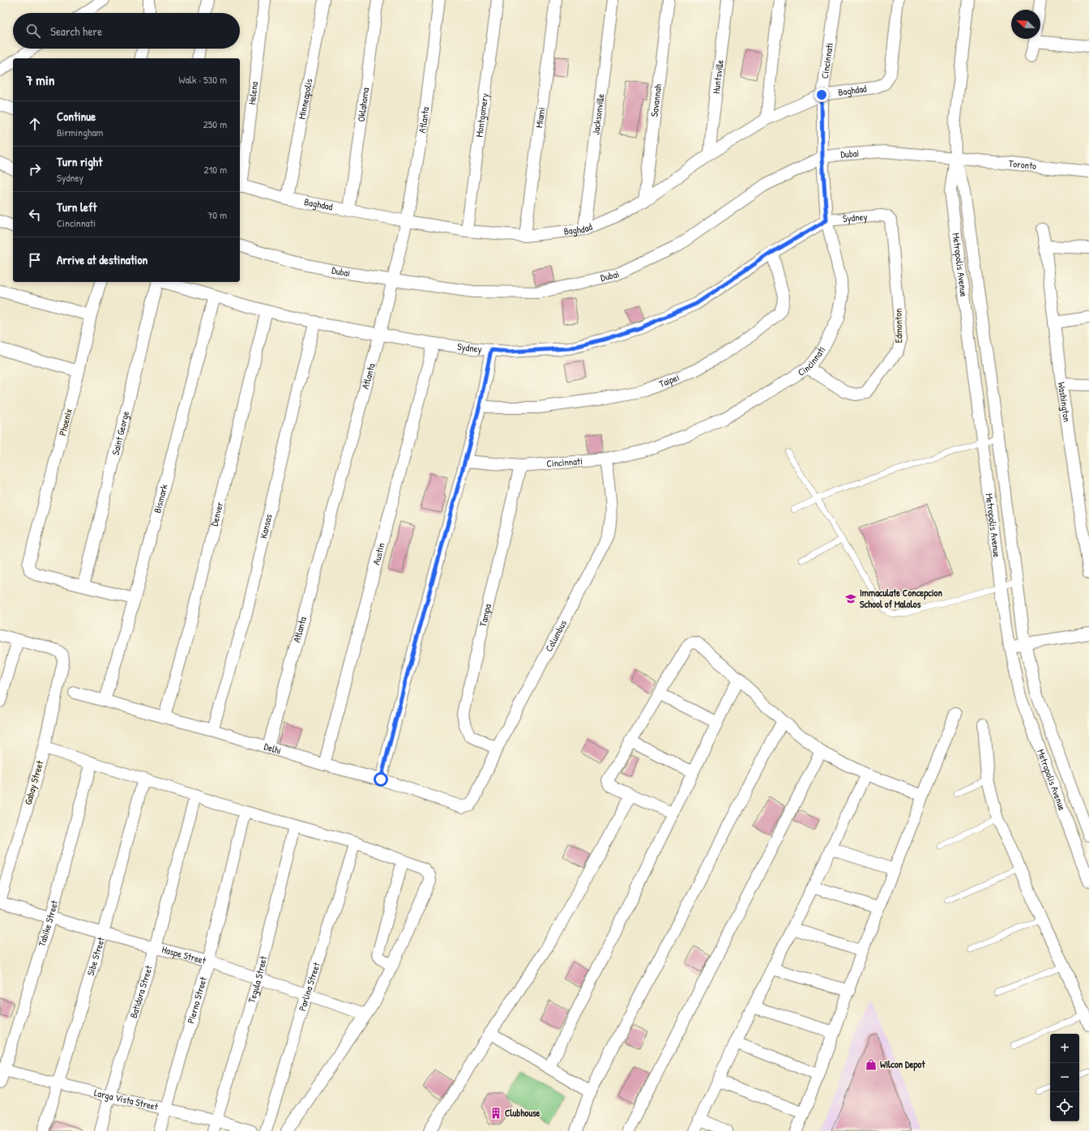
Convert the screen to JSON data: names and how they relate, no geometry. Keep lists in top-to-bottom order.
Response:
{
  "streets": {
    "street": [
      "Cincinnati",
      "Huntsville",
      "Baghdad",
      "Helena",
      "Minneapolis",
      "Savannah",
      "Oklahoma",
      "Jacksonville",
      "Montgomery",
      "Miami",
      "Atlanta",
      "Dubai",
      "Toronto",
      "Sydney",
      "Metropolis Avenue",
      "Edmonton",
      "Taipei",
      "Washington",
      "Phoenix",
      "Saint George",
      "Bismark",
      "Denver",
      "Kansas",
      "Austin",
      "Tampa",
      "Columbus",
      "Delhi",
      "Gabay Street",
      "Tabike Street",
      "Haspe Street",
      "Sibe Street",
      "Tegula Street",
      "Parlina Street",
      "Batidora Street",
      "Pierno Street",
      "Larga Vista Street"
    ]
  },
  "crossings": [
    ["Cincinnati", "Baghdad"],
    ["Cincinnati", "Dubai"],
    ["Cincinnati", "Sydney"],
    ["Cincinnati", "Edmonton"],
    ["Cincinnati", "Tampa"],
    ["Cincinnati", "Columbus"],
    ["Huntsville", "Baghdad"],
    ["Baghdad", "Helena"],
    ["Baghdad", "Minneapolis"],
    ["Baghdad", "Savannah"],
    ["Baghdad", "Oklahoma"],
    ["Baghdad", "Jacksonville"],
    ["Baghdad", "Montgomery"],
    ["Baghdad", "Miami"],
    ["Baghdad", "Atlanta"],
    ["Atlanta", "Dubai"],
    ["Atlanta", "Sydney"],
    ["Atlanta", "Delhi"],
    ["Dubai", "Toronto"],
    ["Dubai", "Metropolis Avenue"],
    ["Toronto", "Metropolis Avenue"],
    ["Sydney", "Edmonton"],
    ["Sydney", "Taipei"],
    ["Sydney", "Bismark"],
    ["Sydney", "Denver"],
    ["Sydney", "Kansas"],
    ["Sydney", "Austin"],
    ["Phoenix", "Saint George"],
    ["Bismark", "Delhi"],
    ["Denver", "Delhi"],
    ["Kansas", "Delhi"],
    ["Austin", "Delhi"],
    ["Tampa", "Columbus"],
    ["Columbus", "Delhi"],
    ["Gabay Street", "Haspe Street"],
    ["Tabike Street", "Haspe Street"],
    ["Tabike Street", "Larga Vista Street"],
    ["Haspe Street", "Sibe Street"],
    ["Haspe Street", "Tegula Street"],
    ["Haspe Street", "Parlina Street"],
    ["Haspe Street", "Batidora Street"],
    ["Haspe Street", "Pierno Street"],
    ["Sibe Street", "Larga Vista Street"],
    ["Tegula Street", "Larga Vista Street"],
    ["Batidora Street", "Larga Vista Street"],
    ["Pierno Street", "Larga Vista Street"]
  ],
  "places": {
    "school or university": ["Immaculate Concepcion School of Malolos"],
    "shop": ["Wilcon Depot"],
    "building": ["Clubhouse"]
  },
  "north": "top left",
  "page": {
    "search": "Search here",
    "heading": ["7 min", "Walk · 530 m"],
    "list": [
      ["Continue", "Birmingham", "250 m"],
      ["Turn right", "Sydney", "210 m"],
      ["Turn left", "Cincinnati", "70 m"],
      "Arrive at destination"
    ],
    "map_buttons": ["+", "−"]
  }
}
